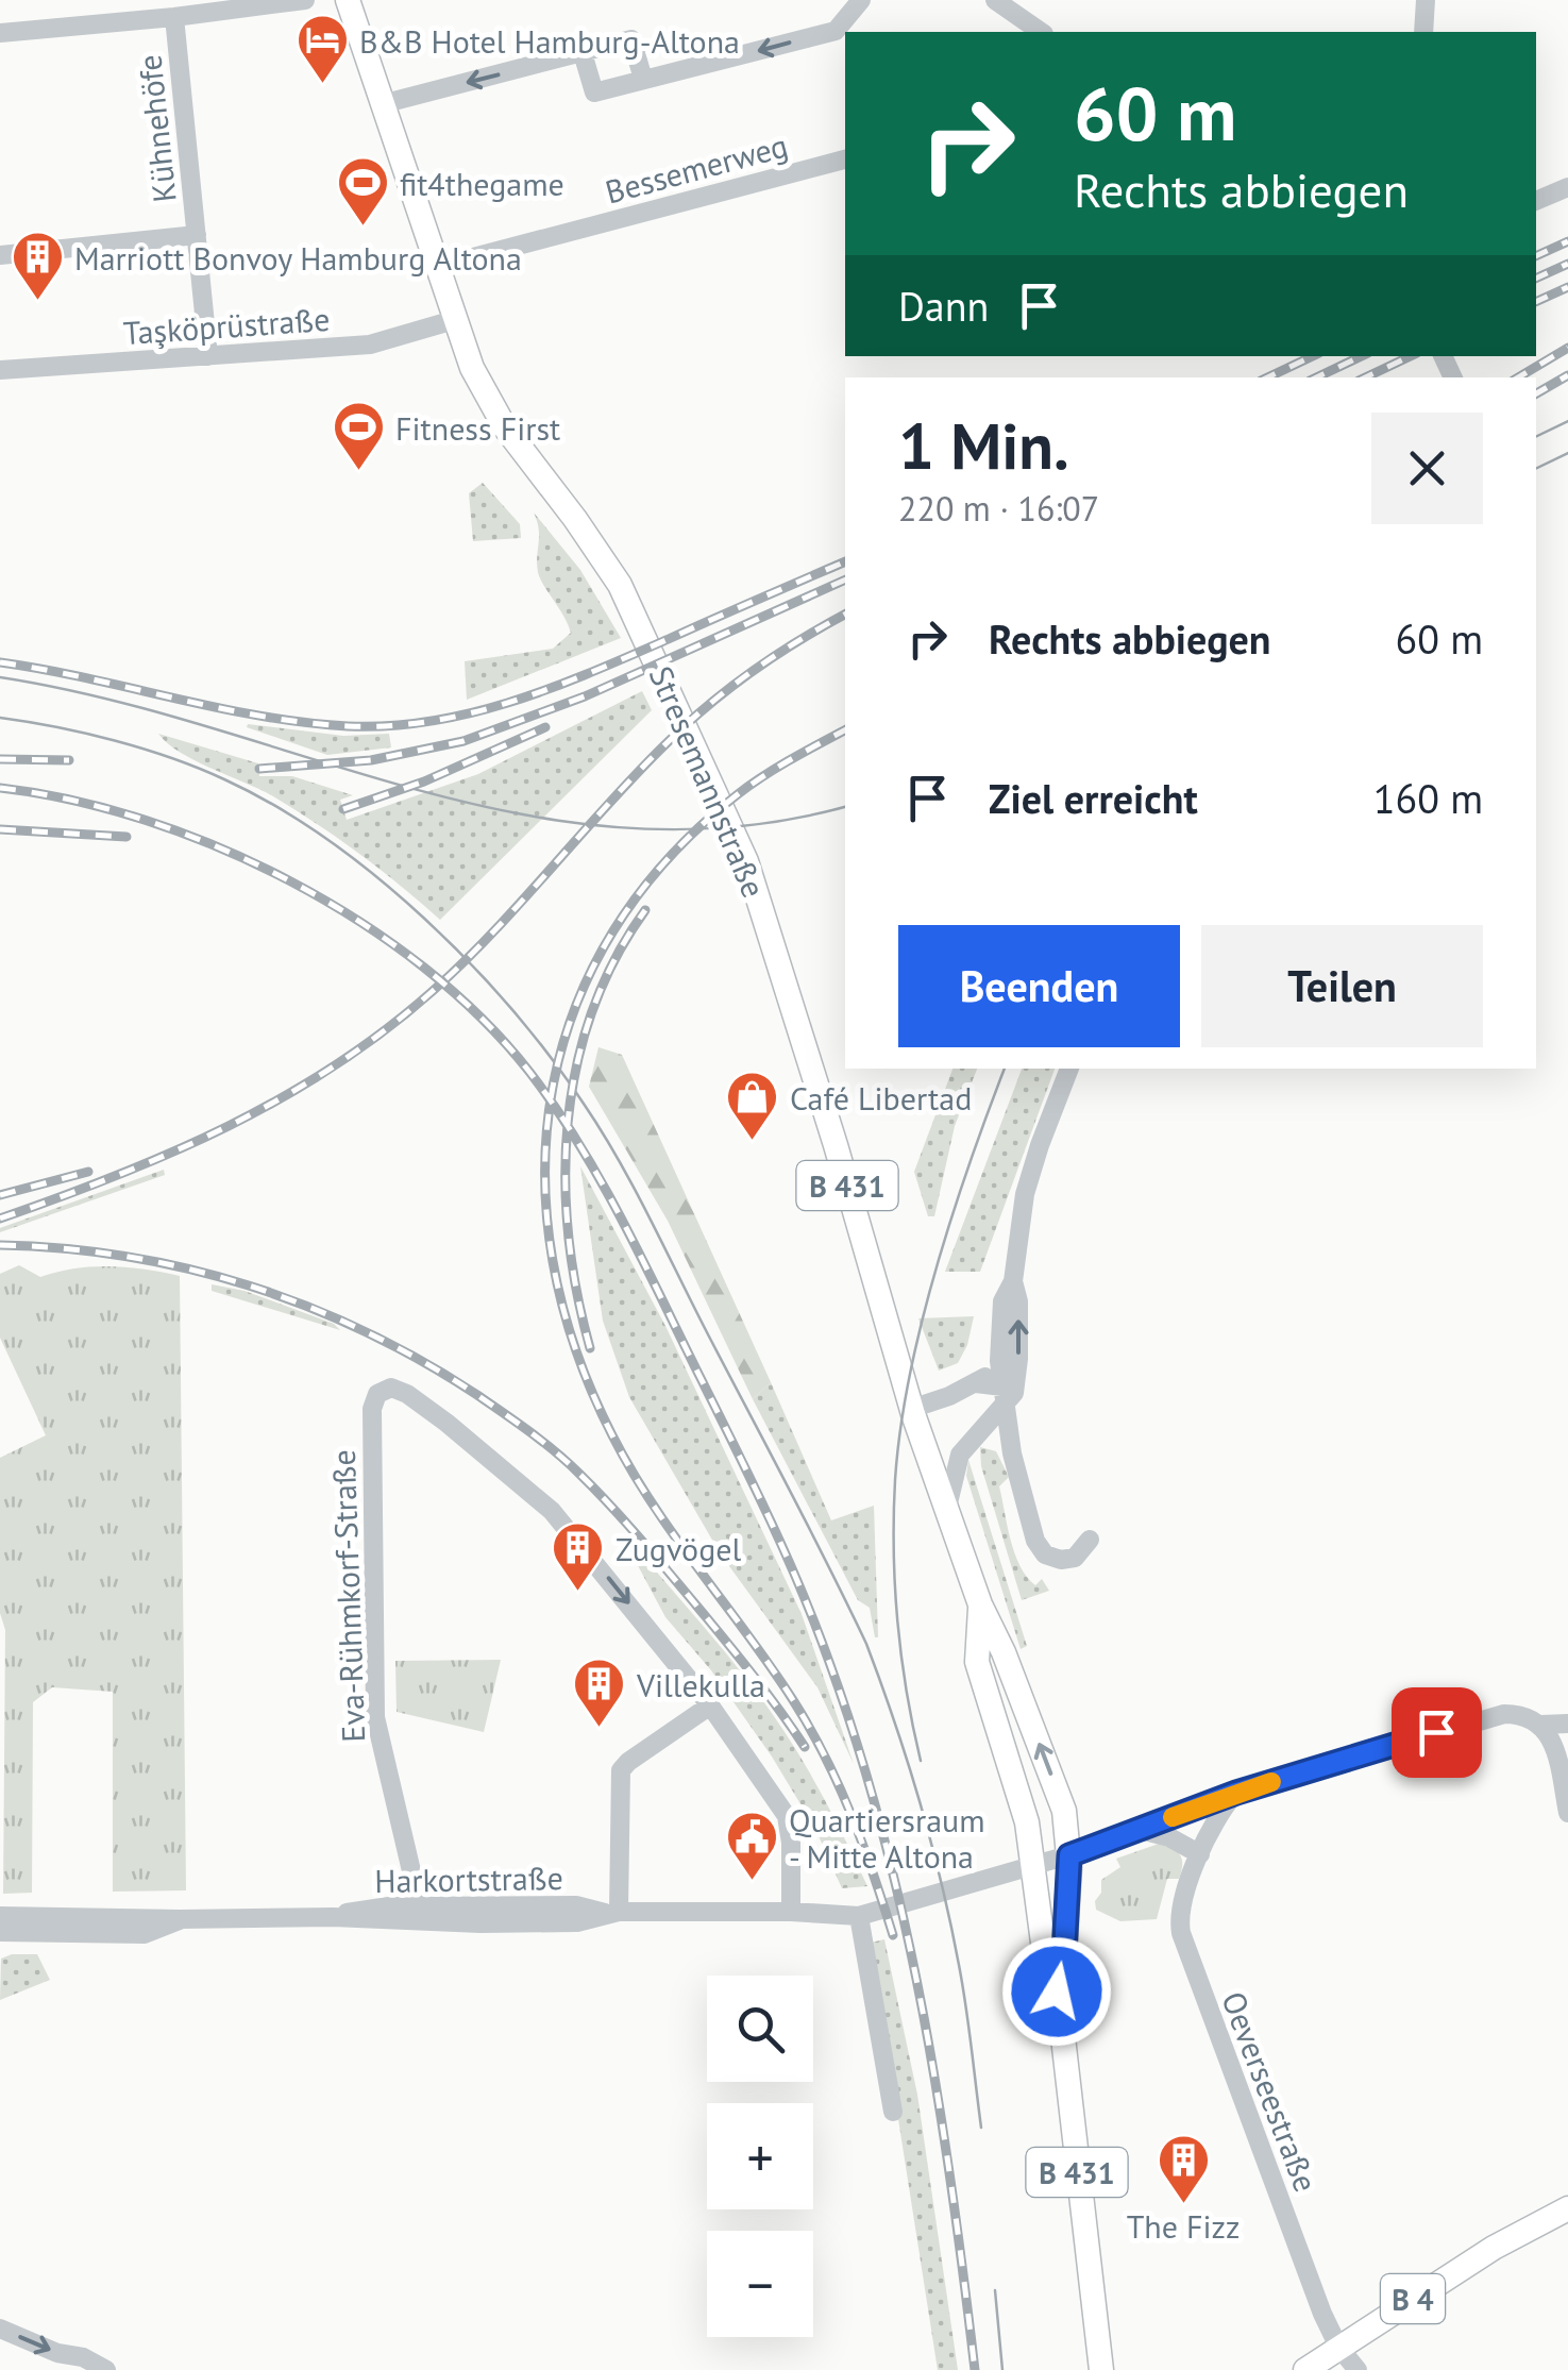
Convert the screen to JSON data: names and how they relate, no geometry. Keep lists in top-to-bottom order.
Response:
{
  "streets": {
    "main road": ["Stresemannstraße", "B 431", "B 4"],
    "street": [
      "Kühnehöfe",
      "Bessemerweg",
      "Taşköprüstraße",
      "Eva-Rühmkorf-Straße",
      "Harkortstraße",
      "Oeverseestraße"
    ]
  },
  "crossings": [
    ["Kühnehöfe", "Taşköprüstraße"],
    ["Bessemerweg", "Stresemannstraße"],
    ["Taşköprüstraße", "Stresemannstraße"],
    ["Stresemannstraße", "Harkortstraße"],
    ["Eva-Rühmkorf-Straße", "Harkortstraße"],
    ["Harkortstraße", "Oeverseestraße"],
    ["Oeverseestraße", "B 4"]
  ],
  "places": {
    "hotel": ["B&B Hotel Hamburg-Altona"],
    "sports": ["fit4thegame", "Fitness First"],
    "building": [
      "Marriott Bonvoy Hamburg Altona",
      "Zugvögel",
      "Villekulla",
      "The Fizz"
    ],
    "shop": ["Café Libertad"],
    "public building": ["Quartiersraum - Mitte Altona"]
  },
  "page": {
    "turn": ["60 m", "Rechts abbiegen"],
    "then": "Dann",
    "heading": ["1 Min.", "220 m · 16:07"],
    "list": [
      {
        "name": "Rechts abbiegen",
        "value": "60 m"
      },
      {
        "name": "Ziel erreicht",
        "value": "160 m"
      }
    ],
    "buttons": ["Beenden", "Teilen"],
    "map_buttons": ["+", "−"]
  }
}
